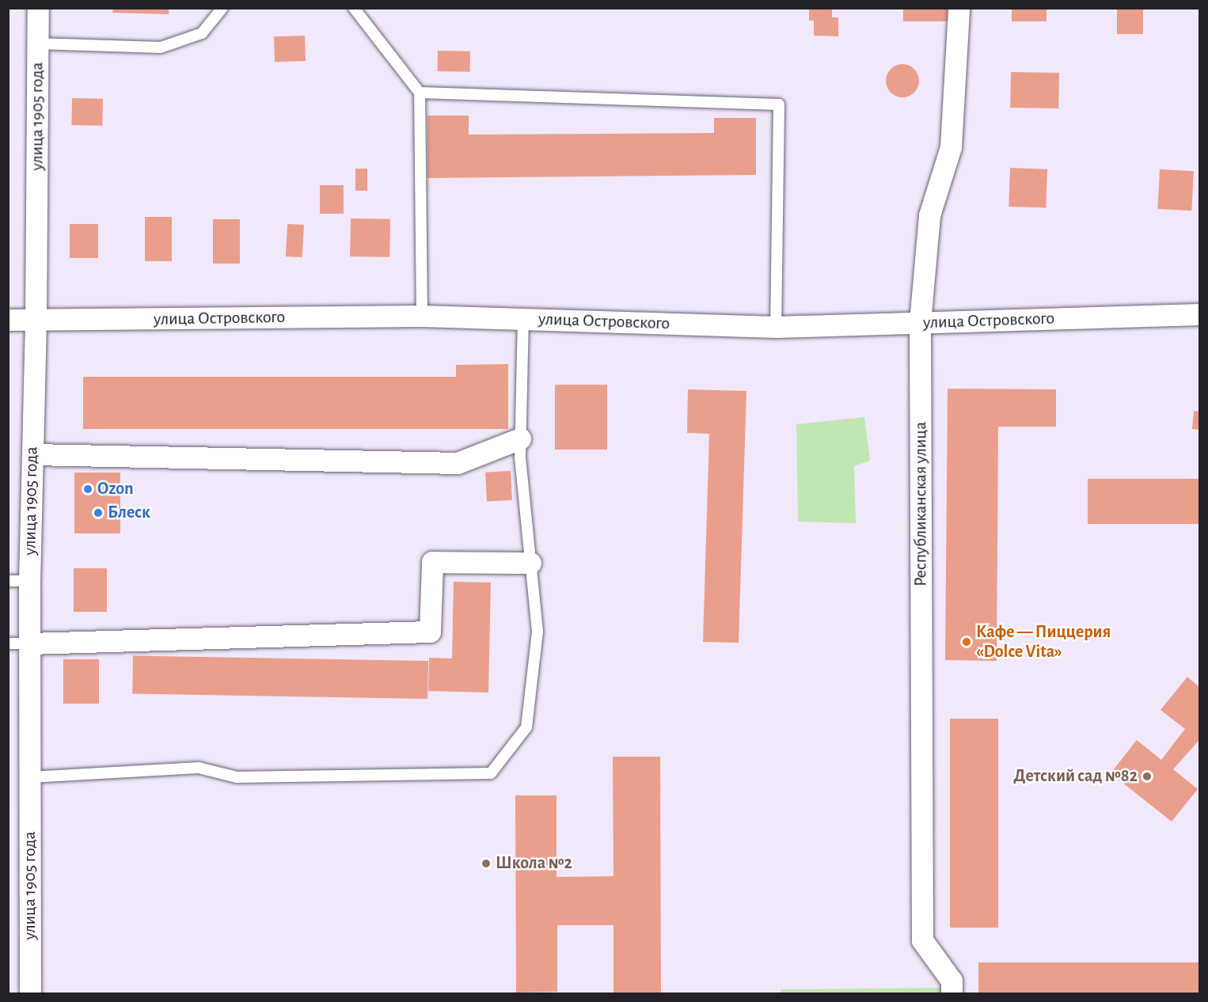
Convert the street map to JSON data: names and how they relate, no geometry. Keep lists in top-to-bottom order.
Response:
{
  "streets": {
    "street": ["улица 1905 года", "улица Островского", "Республиканская улица"]
  },
  "crossings": [
    ["улица 1905 года", "улица Островского"],
    ["улица Островского", "Республиканская улица"]
  ],
  "places": [
    "Ozon",
    "Блеск",
    "Кафе — Пиццерия «Dolce Vita»",
    "Детский сад №82",
    "Школа №2"
  ]
}
